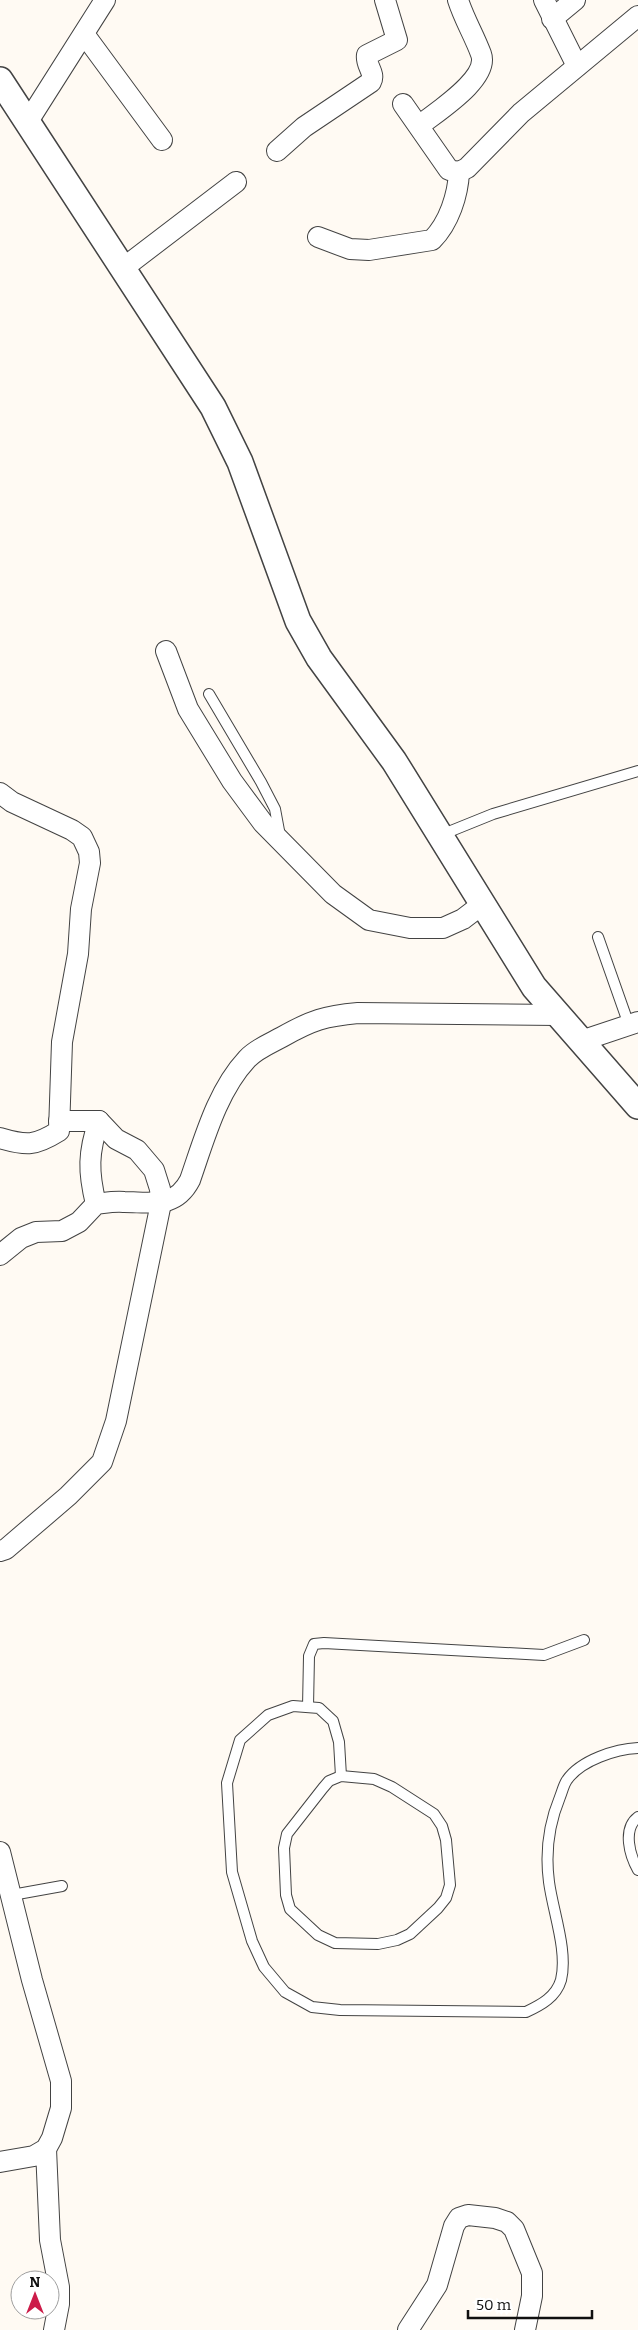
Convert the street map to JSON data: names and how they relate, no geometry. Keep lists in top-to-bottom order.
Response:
{
  "scale_bar": "50 m",
  "north": "top"
}
